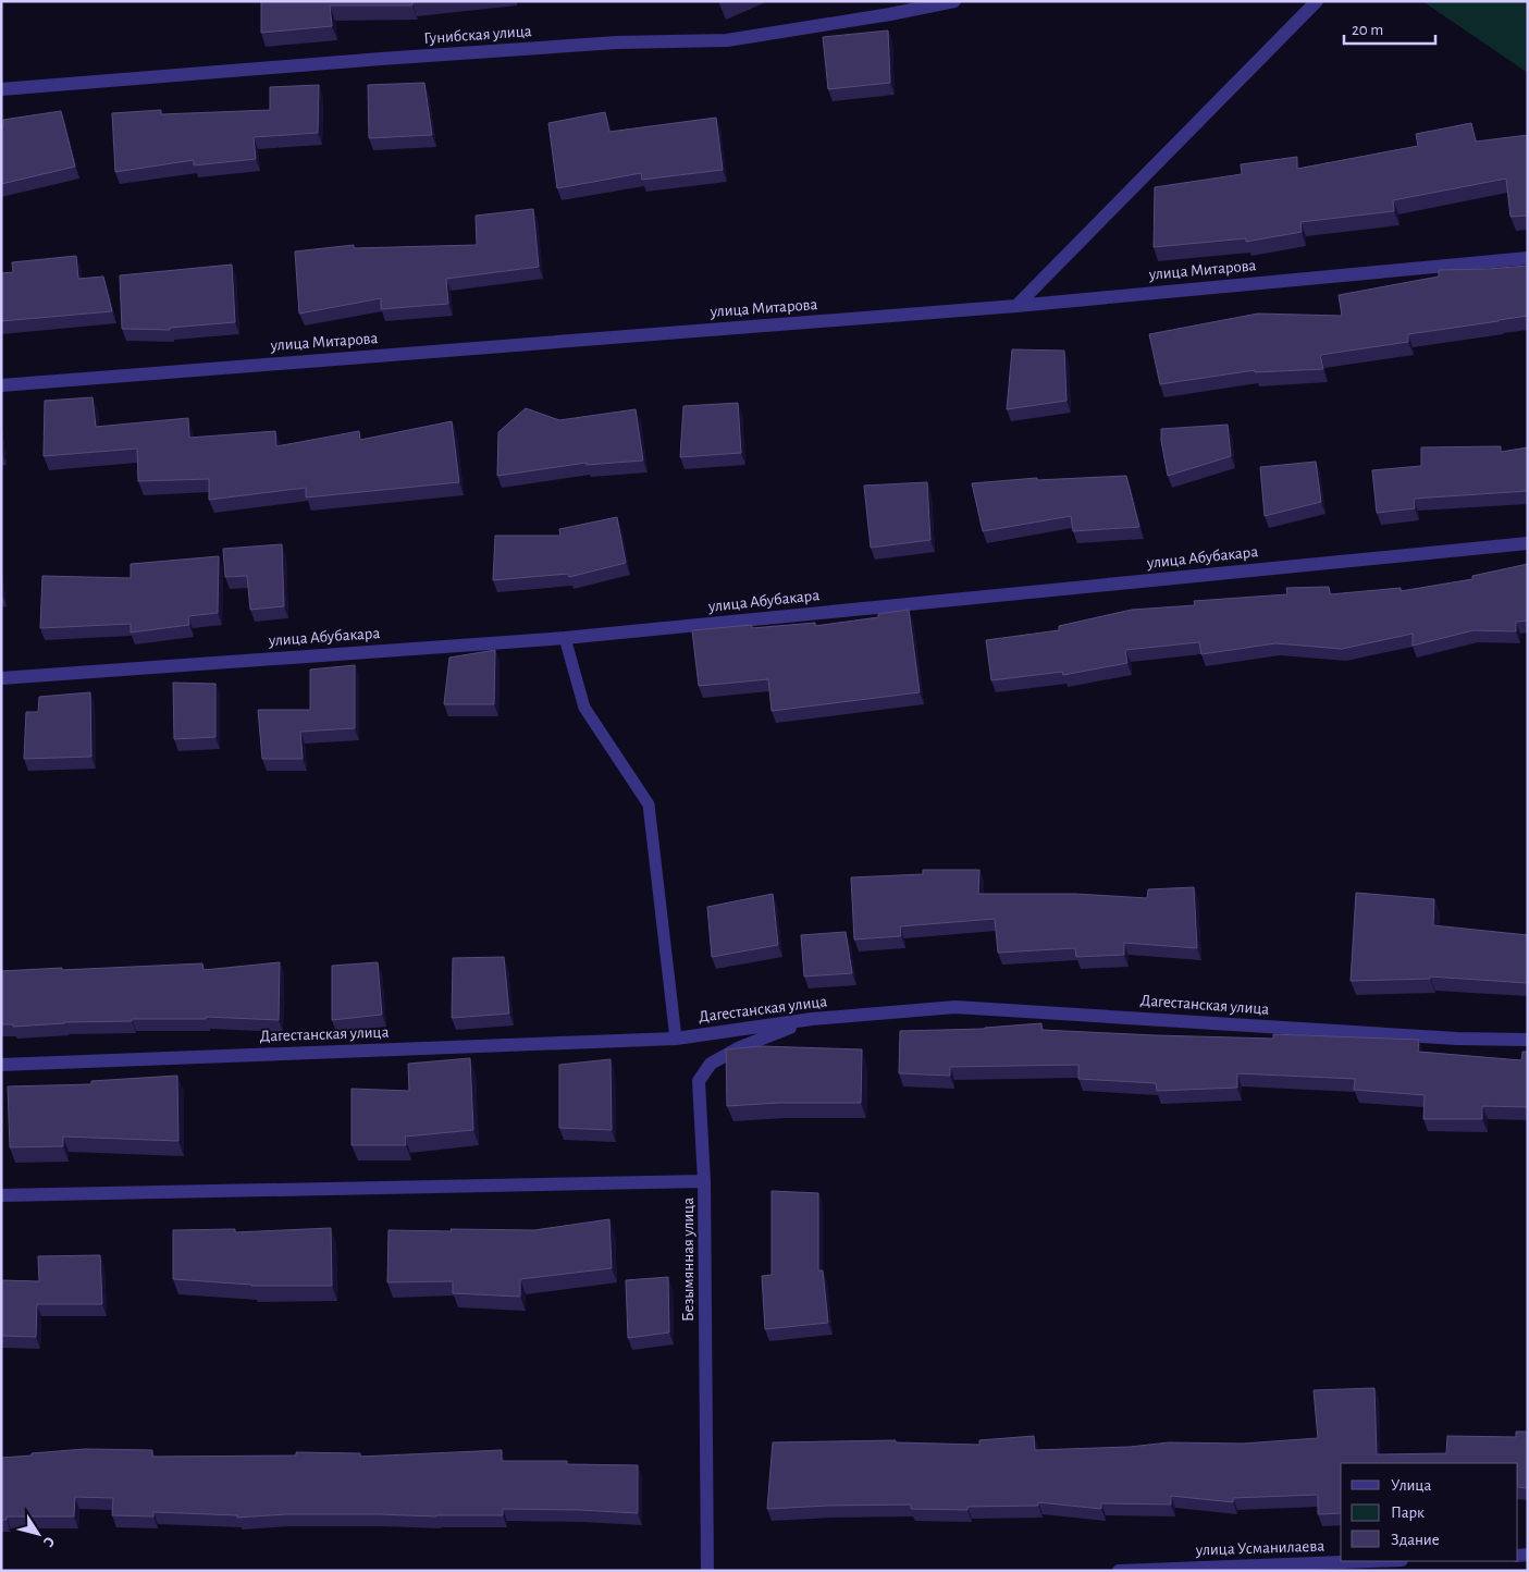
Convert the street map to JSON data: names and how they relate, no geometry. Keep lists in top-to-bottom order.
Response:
{
  "streets": {
    "street": [
      "Гунибская улица",
      "улица Митарова",
      "улица Абубакара",
      "Дагестанская улица",
      "Безымянная улица",
      "улица Усманилаева"
    ]
  },
  "crossings": [
    ["Дагестанская улица", "Безымянная улица"]
  ],
  "legend": ["Улица", "Парк", "Здание"],
  "scale_bar": "20 m",
  "north": "bottom right"
}
